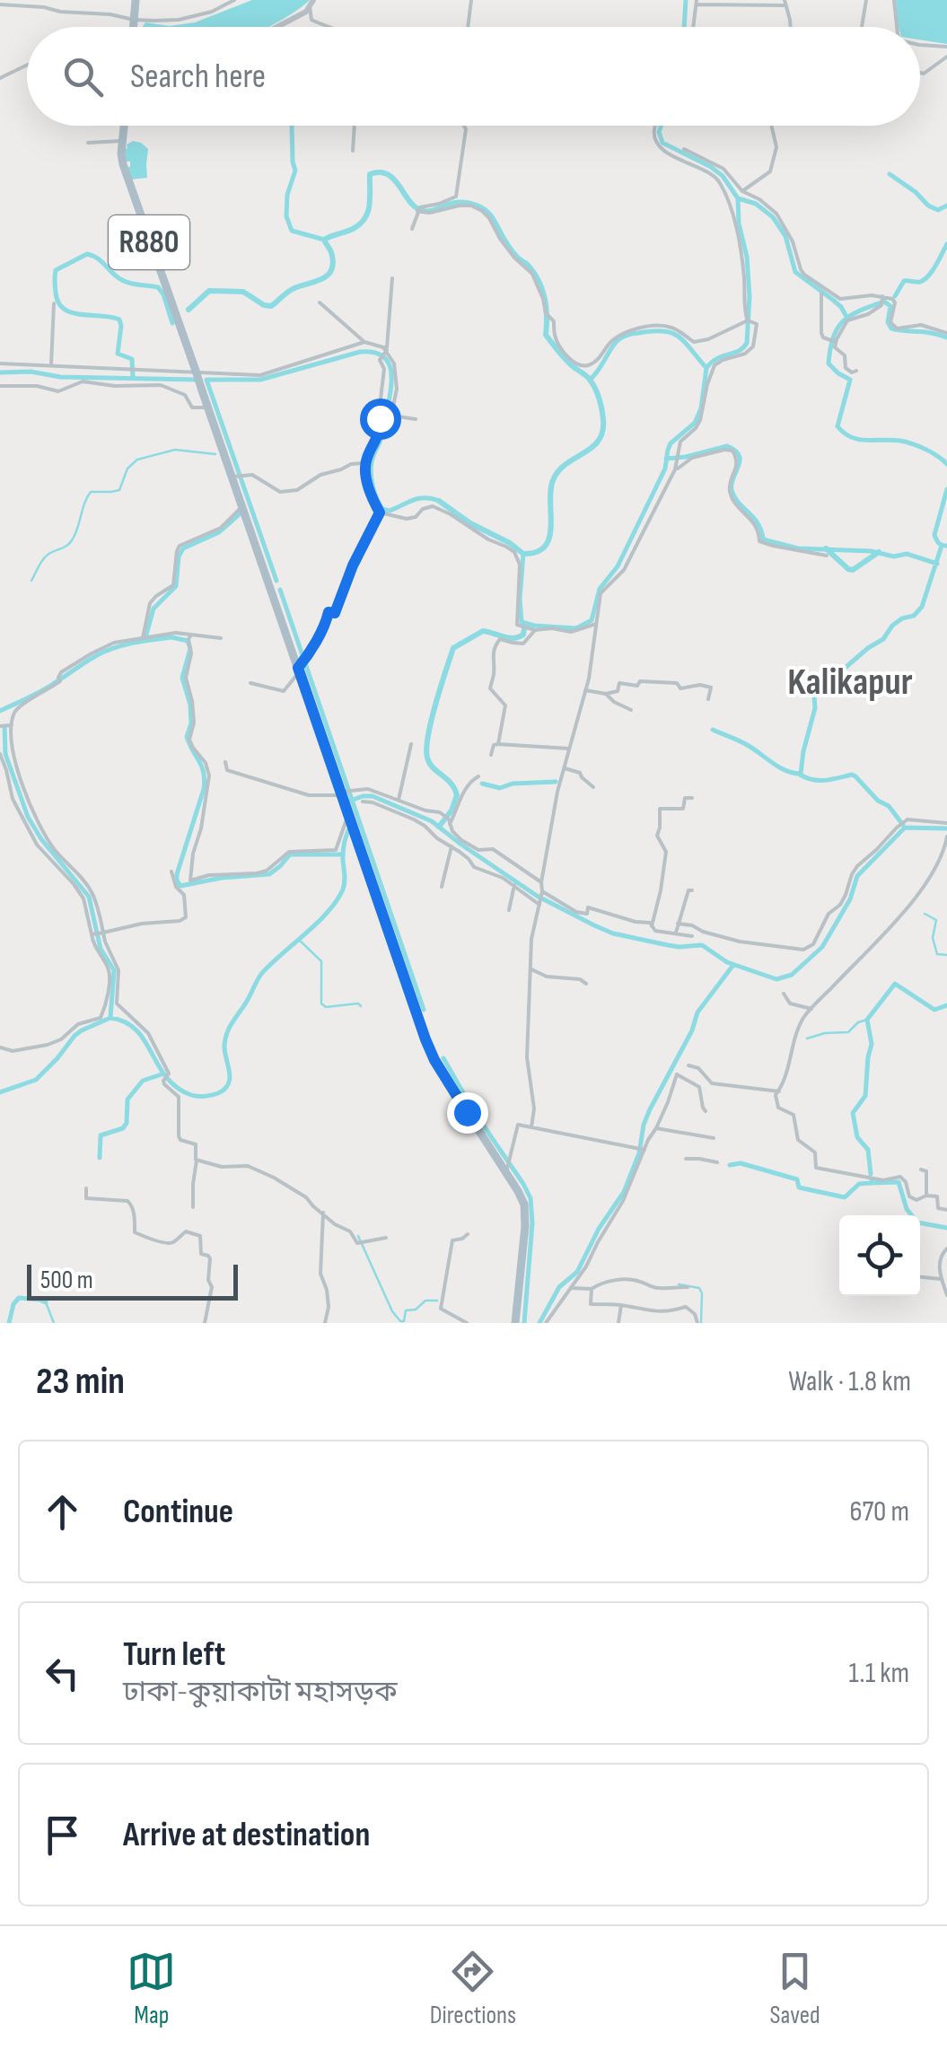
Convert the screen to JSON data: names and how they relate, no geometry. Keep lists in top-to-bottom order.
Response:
{
  "streets": {
    "main road": ["R880"]
  },
  "districts": ["Kalikapur"],
  "scale_bar": "500 m",
  "page": {
    "search": "Search here",
    "scale": "500 m",
    "heading": ["23 min", "Walk · 1.8 km"],
    "list": [
      ["Continue", "670 m"],
      ["Turn left", "ঢাকা-কুয়াকাটা মহাসড়ক", "1.1 km"],
      "Arrive at destination"
    ],
    "nav": ["Map", "Directions", "Saved"]
  }
}
